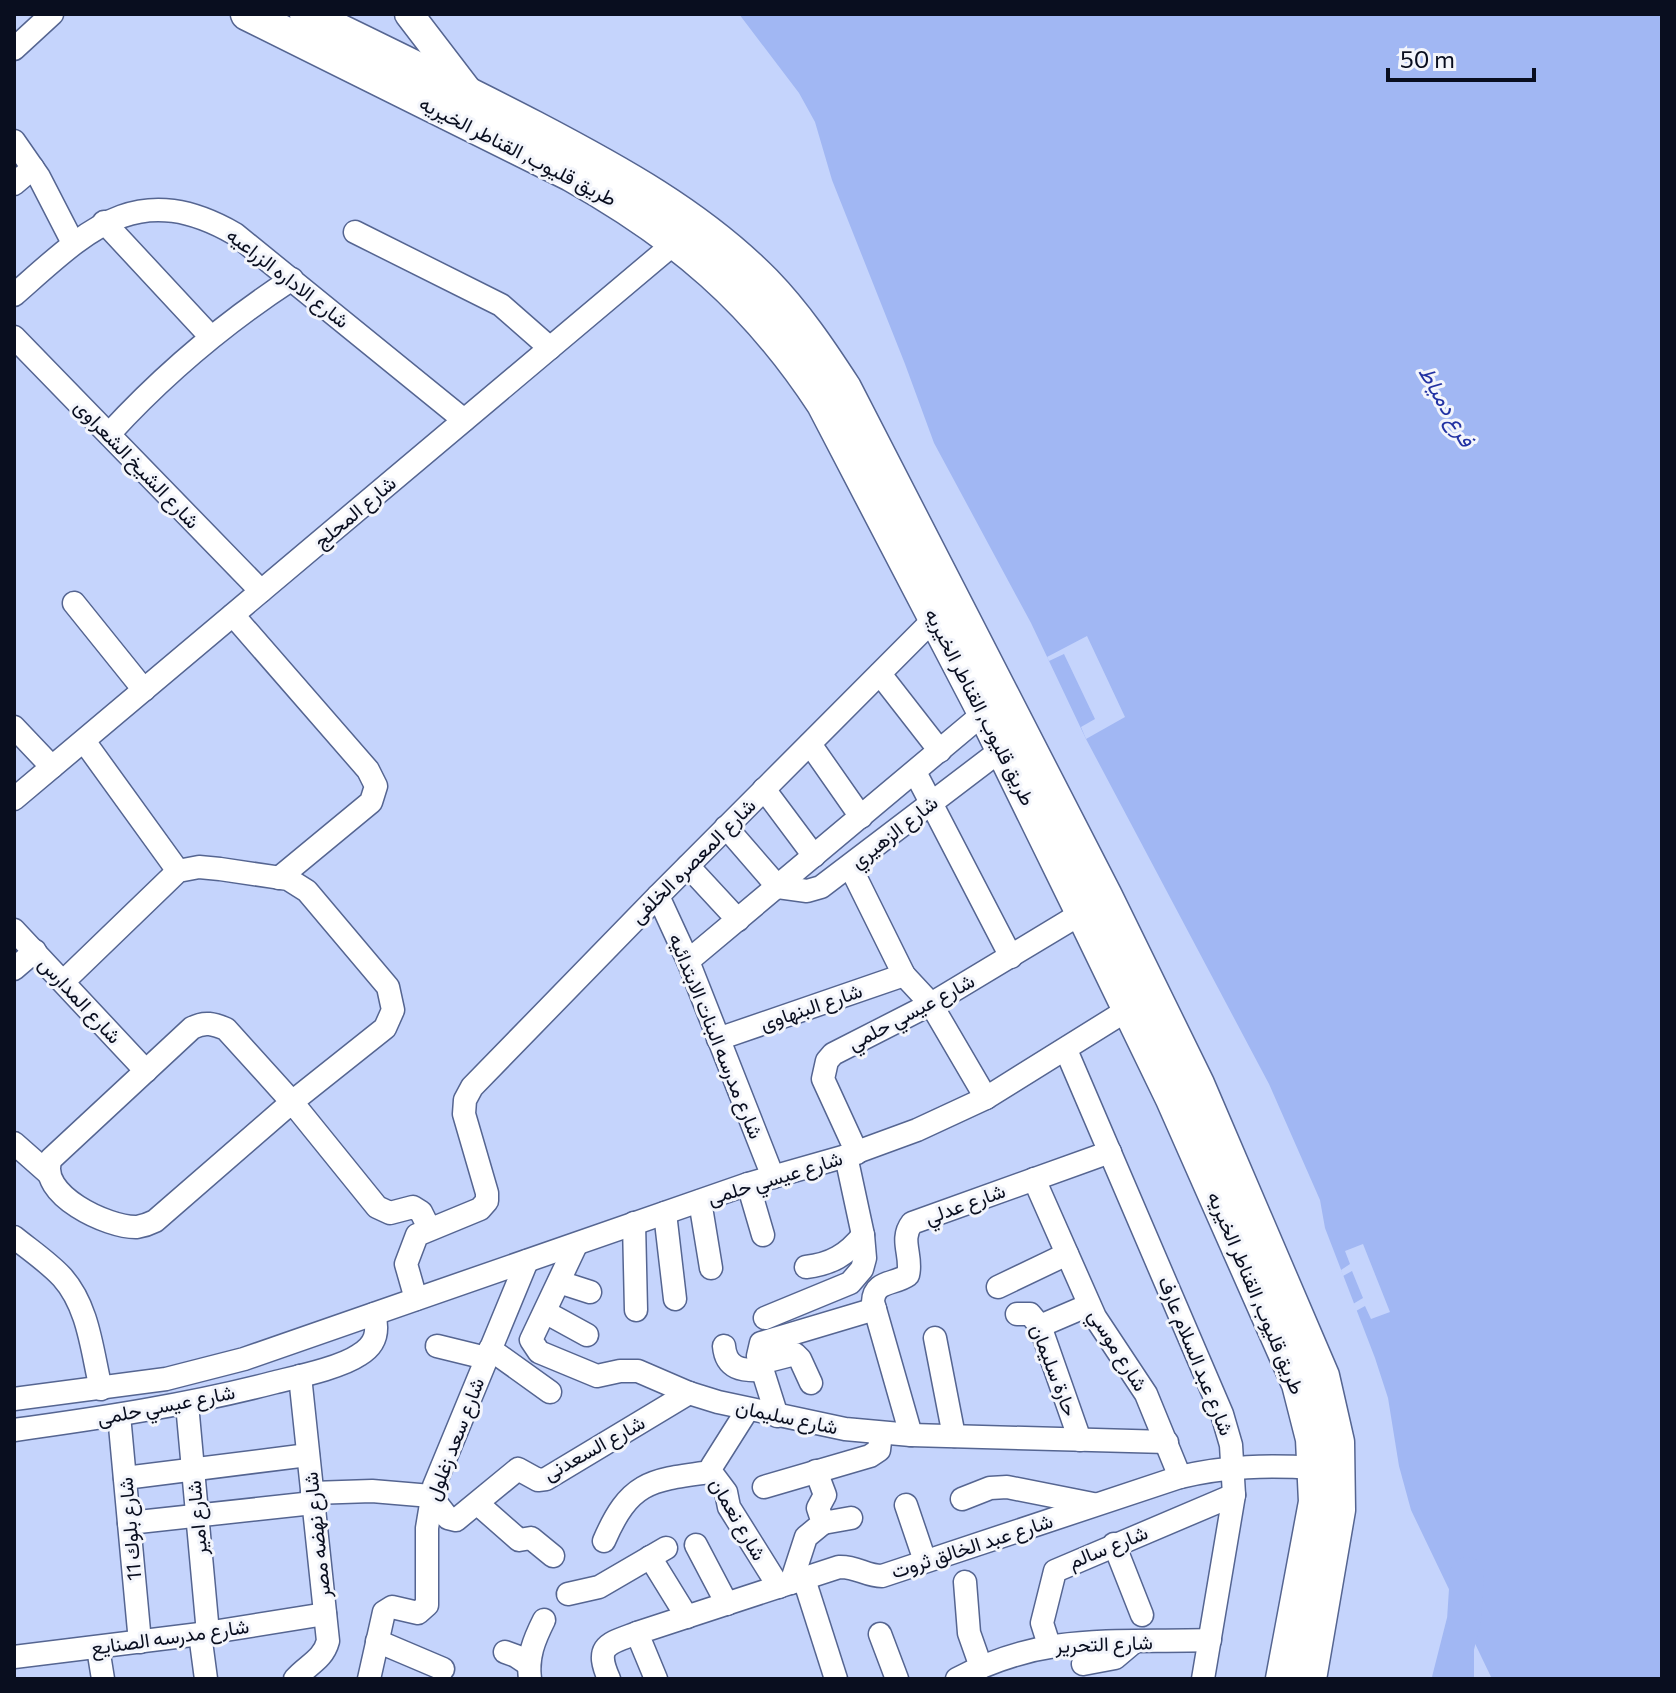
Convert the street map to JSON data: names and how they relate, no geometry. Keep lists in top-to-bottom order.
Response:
{
  "streets": {
    "main road": ["طريق قليوب, القناطر الخيريه"],
    "street": [
      "شارع الاداره الزراعيه",
      "شارع الشيخ الشعراوى",
      "شارع المحلج",
      "شارع الزهيري",
      "شارع المعصره الخلفى",
      "شارع المدارس",
      "شارع البنهاوى",
      "شارع عيسي حلمي",
      "شارع مدرسه البنات الابتدائيه",
      "شارع عيسي حلمى",
      "شارع عدلي",
      "شارع موسي",
      "شارع عبد السلام عارف",
      "حارة سليمان",
      "شارع سليمان",
      "شارع سعد زغلول",
      "شارع السعدنى",
      "شارع امير",
      "شارع نعمان",
      "شارع بلوك 11",
      "شارع نهضه مصر",
      "شارع عبد الخالق ثروت",
      "شارع سالم",
      "شارع مدرسه الصنايع",
      "شارع التحرير"
    ]
  },
  "crossings": [
    ["طريق قليوب, القناطر الخيريه", "شارع المحلج"],
    ["طريق قليوب, القناطر الخيريه", "شارع الزهيري"],
    ["طريق قليوب, القناطر الخيريه", "شارع المعصره الخلفى"],
    ["طريق قليوب, القناطر الخيريه", "شارع عيسي حلمي"],
    ["طريق قليوب, القناطر الخيريه", "شارع عيسي حلمى"],
    ["طريق قليوب, القناطر الخيريه", "شارع عبد الخالق ثروت"],
    ["شارع الاداره الزراعيه", "شارع المحلج"],
    ["شارع الشيخ الشعراوى", "شارع المحلج"],
    ["شارع الزهيري", "شارع مدرسه البنات الابتدائيه"],
    ["شارع المعصره الخلفى", "شارع مدرسه البنات الابتدائيه"],
    ["شارع البنهاوى", "شارع مدرسه البنات الابتدائيه"],
    ["شارع عيسي حلمي", "شارع عيسي حلمى"],
    ["شارع مدرسه البنات الابتدائيه", "شارع عيسي حلمى"],
    ["شارع عيسي حلمى", "شارع عبد السلام عارف"],
    ["شارع عيسي حلمى", "شارع سليمان"],
    ["شارع عيسي حلمى", "شارع سعد زغلول"],
    ["شارع عيسي حلمى", "شارع امير"],
    ["شارع عيسي حلمى", "شارع بلوك 11"],
    ["شارع عيسي حلمى", "شارع نهضه مصر"],
    ["شارع عدلي", "شارع موسي"],
    ["شارع عدلي", "شارع عبد السلام عارف"],
    ["شارع موسي", "شارع سليمان"],
    ["شارع موسي", "شارع عبد الخالق ثروت"],
    ["شارع عبد السلام عارف", "شارع عبد الخالق ثروت"],
    ["شارع عبد السلام عارف", "شارع سالم"],
    ["شارع عبد السلام عارف", "شارع التحرير"],
    ["حارة سليمان", "شارع سليمان"],
    ["شارع سليمان", "شارع السعدنى"],
    ["شارع سليمان", "شارع نعمان"],
    ["شارع سعد زغلول", "شارع السعدنى"],
    ["شارع امير", "شارع مدرسه الصنايع"],
    ["شارع نعمان", "شارع عبد الخالق ثروت"],
    ["شارع بلوك 11", "شارع مدرسه الصنايع"],
    ["شارع نهضه مصر", "شارع مدرسه الصنايع"],
    ["شارع سالم", "شارع التحرير"]
  ],
  "water": ["فرع دمياط"],
  "scale_bar": "50 m"
}
